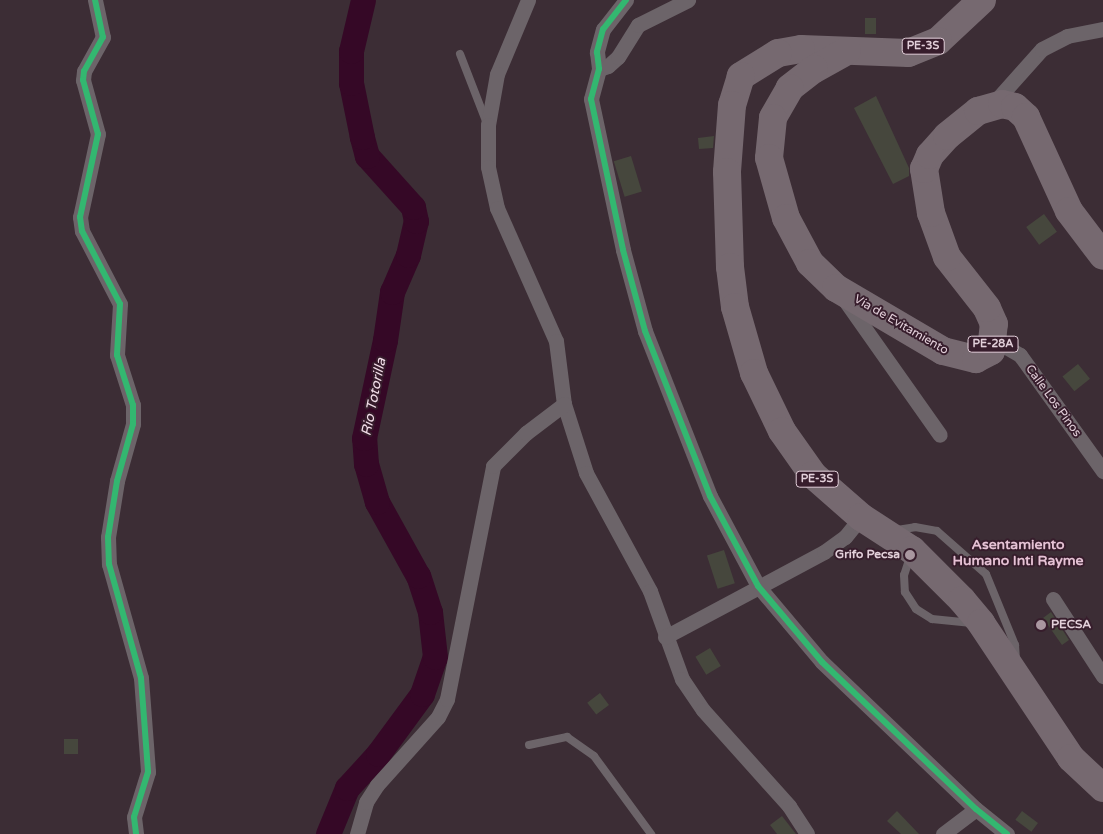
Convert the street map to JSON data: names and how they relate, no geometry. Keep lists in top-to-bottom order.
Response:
{
  "streets": {
    "highway": ["PE-3S", "Vía de Evitamiento", "PE-28A"],
    "street": ["Calle Los Pinos"]
  },
  "crossings": [
    ["Vía de Evitamiento", "PE-28A"],
    ["Vía de Evitamiento", "Calle Los Pinos"],
    ["PE-28A", "Calle Los Pinos"]
  ],
  "districts": ["Asentamiento Humano Inti Rayme"],
  "water": ["Rio Totorilla"],
  "places": ["Grifo Pecsa", "PECSA"]
}
